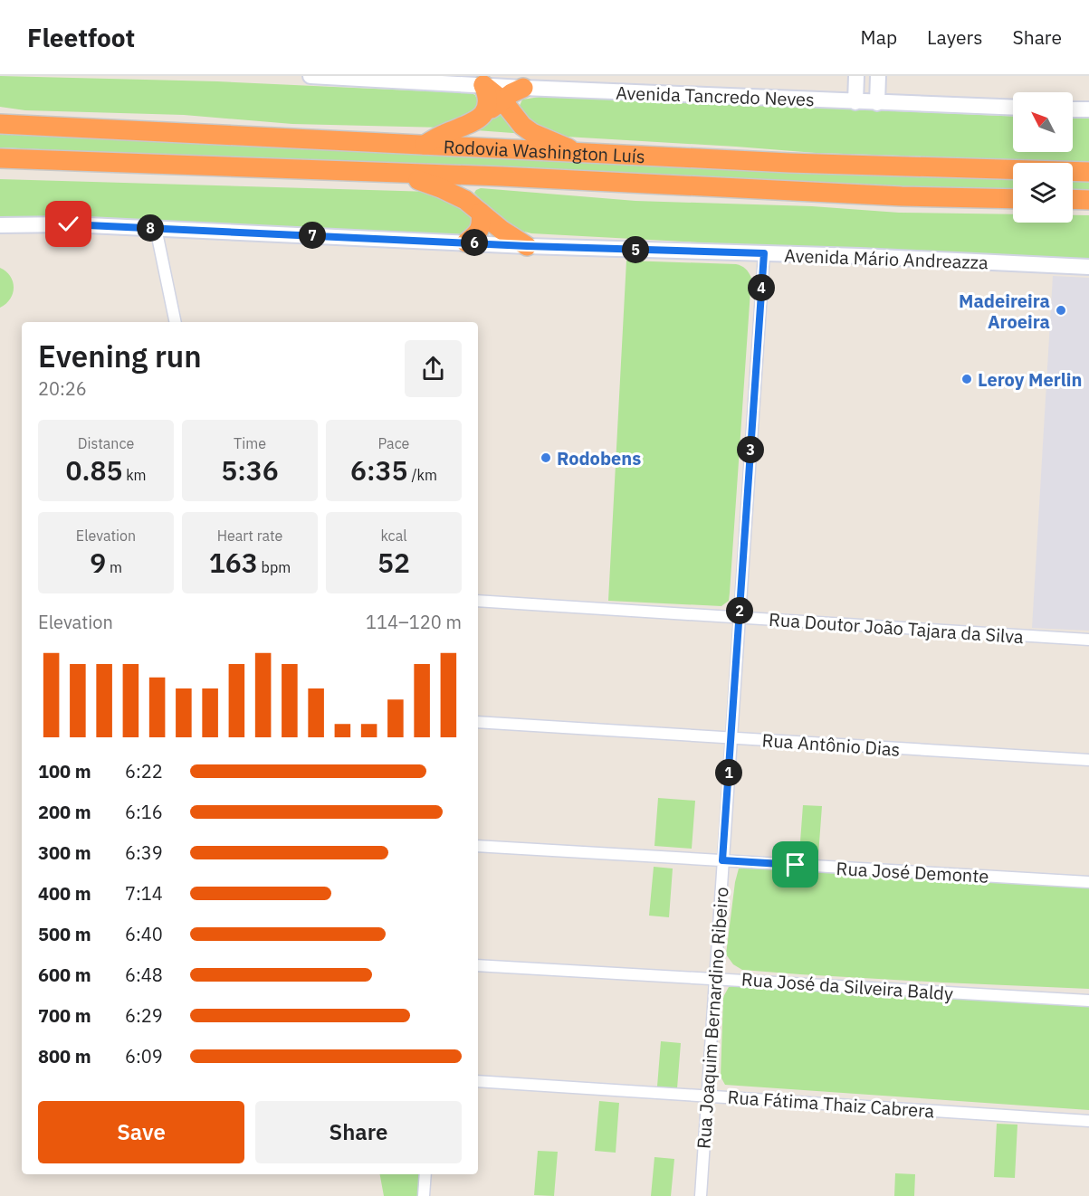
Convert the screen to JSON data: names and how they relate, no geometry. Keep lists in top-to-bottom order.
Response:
{
  "streets": {
    "highway": ["Rodovia Washington Luís"],
    "main road": ["Avenida Tancredo Neves", "Avenida Mário Andreazza"],
    "street": [
      "Rua Doutor João Tajara da Silva",
      "Rua Antônio Dias",
      "Rua José Demonte",
      "Rua José da Silveira Baldy",
      "Rua Joaquim Bernardino Ribeiro",
      "Rua Fátima Thaiz Cabrera"
    ]
  },
  "crossings": [
    ["Avenida Mário Andreazza", "Rua Joaquim Bernardino Ribeiro"],
    ["Rua Doutor João Tajara da Silva", "Rua Joaquim Bernardino Ribeiro"],
    ["Rua Antônio Dias", "Rua Joaquim Bernardino Ribeiro"],
    ["Rua José Demonte", "Rua Joaquim Bernardino Ribeiro"],
    ["Rua José da Silveira Baldy", "Rua Joaquim Bernardino Ribeiro"],
    ["Rua Joaquim Bernardino Ribeiro", "Rua Fátima Thaiz Cabrera"]
  ],
  "places": ["Madeireira Aroeira", "Leroy Merlin", "Rodobens"],
  "north": "top left",
  "page": {
    "header": "Fleetfoot",
    "nav": ["Map", "Layers", "Share"],
    "pins": [
      "8",
      "7",
      "6",
      "5",
      "4",
      "3",
      "2",
      "1"
    ],
    "heading": ["Evening run", "20:26"],
    "stats": [
      ["Distance", "0.85 km"],
      ["Time", "5:36"],
      ["Pace", "6:35 /km"],
      ["Elevation", "9 m"],
      ["Heart rate", "163 bpm"],
      ["kcal", "52"]
    ],
    "chart": ["Elevation", "114–120 m"],
    "list": [
      {
        "name": "100 m",
        "note": "6:22"
      },
      {
        "name": "200 m",
        "note": "6:16"
      },
      {
        "name": "300 m",
        "note": "6:39"
      },
      {
        "name": "400 m",
        "note": "7:14"
      },
      {
        "name": "500 m",
        "note": "6:40"
      },
      {
        "name": "600 m",
        "note": "6:48"
      },
      {
        "name": "700 m",
        "note": "6:29"
      },
      {
        "name": "800 m",
        "note": "6:09"
      }
    ],
    "buttons": ["Save", "Share"]
  }
}
